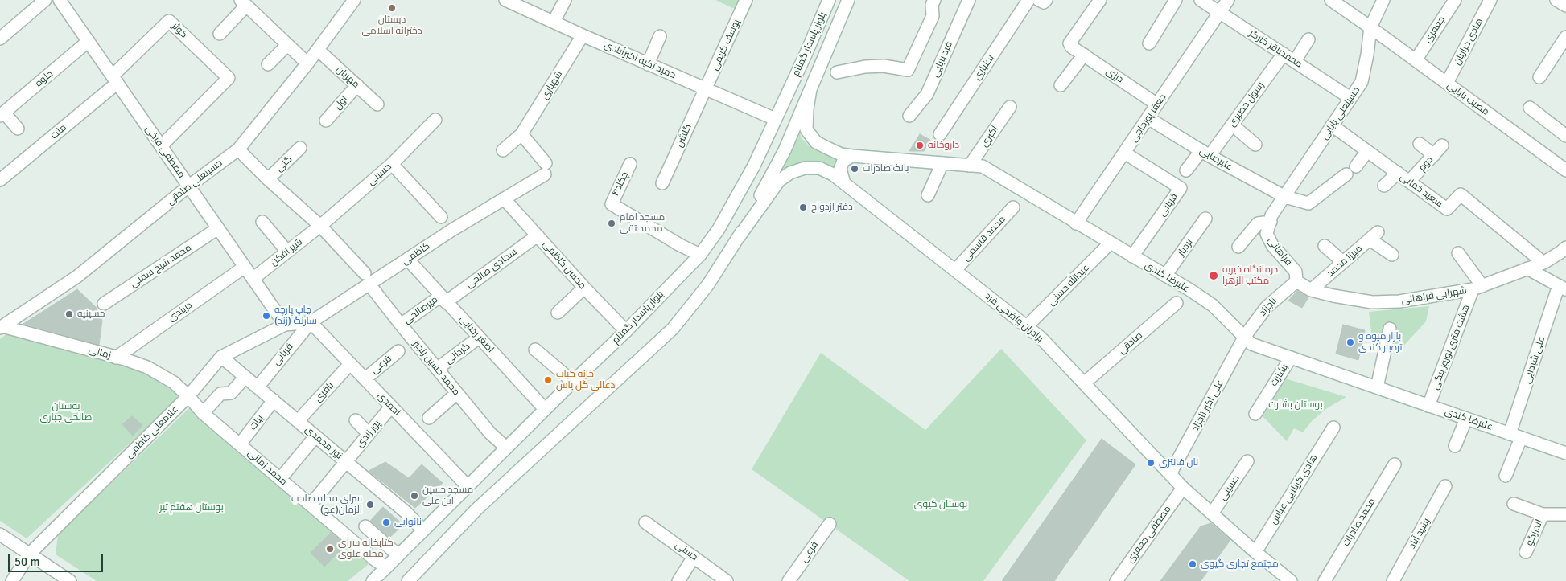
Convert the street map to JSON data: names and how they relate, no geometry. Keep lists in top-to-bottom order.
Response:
{
  "streets": {
    "street": [
      "جعفری",
      "کوثر",
      "هادی خرازیان",
      "بلوار پاسدار گمنام",
      "یوسف کریمی",
      "محمدباقر کارگر",
      "فرد بابایی",
      "حمید تکیه اکبرآبادی",
      "بختیاری",
      "درزی",
      "مهربان",
      "جلوه",
      "شهبازی",
      "مصیب بابایی",
      "اول",
      "رسول حصیری",
      "حسینعلی بابایی",
      "جعفر پورحاجی",
      "ملت",
      "گلشن",
      "اکبری",
      "مصطفی فرخی",
      "علیرضایی",
      "گلی",
      "دوم",
      "حسینی",
      "حسینعلی صادقی",
      "چکاد۴",
      "سعید خمانی",
      "قربانی",
      "محمد قاسمی",
      "بردبار",
      "فراهانی",
      "شیر افکن",
      "کاظمی",
      "میرزا محمد",
      "محسن کاظمی",
      "محمد شیخ سفلی",
      "سجادی صالحی",
      "علیرضا کندی",
      "عبدالله حسنی",
      "شهرابی فراهانی",
      "تاجزاد",
      "میرصالحی",
      "دربندی",
      "برادران واضحی فرد",
      "اصغر رضایی",
      "صادقی",
      "هشت متری نوروز بیگی",
      "زمانی",
      "گردانی",
      "علی شیدایی",
      "فرعی",
      "محمد حسین رنجبر",
      "بشارت",
      "باقری",
      "احمدی",
      "علی اکبر تاجزاد",
      "بیات",
      "غلامعلی کاظمی",
      "پور زندی",
      "نور محمدی",
      "محمد زمانی",
      "هادی کربلایی عباس",
      "محمد صادرات",
      "اندرزگو",
      "رشید آباد",
      "مصطفی جعفری",
      "حسنی"
    ]
  },
  "crossings": [
    ["جعفری", "مصیب بابایی"],
    ["کوثر", "ملت"],
    ["کوثر", "مصطفی فرخی"],
    ["هادی خرازیان", "مصیب بابایی"],
    ["بلوار پاسدار گمنام", "حمید تکیه اکبرآبادی"],
    ["بلوار پاسدار گمنام", "چکاد۴"],
    ["بلوار پاسدار گمنام", "محسن کاظمی"],
    ["بلوار پاسدار گمنام", "علیرضا کندی"],
    ["بلوار پاسدار گمنام", "برادران واضحی فرد"],
    ["بلوار پاسدار گمنام", "اصغر رضایی"],
    ["بلوار پاسدار گمنام", "محمد حسین رنجبر"],
    ["بلوار پاسدار گمنام", "احمدی"],
    ["بلوار پاسدار گمنام", "نور محمدی"],
    ["بلوار پاسدار گمنام", "محمد زمانی"],
    ["یوسف کریمی", "حمید تکیه اکبرآبادی"],
    ["یوسف کریمی", "گلشن"],
    ["محمدباقر کارگر", "رسول حصیری"],
    ["محمدباقر کارگر", "حسینعلی بابایی"],
    ["محمدباقر کارگر", "جعفر پورحاجی"],
    ["حمید تکیه اکبرآبادی", "شهبازی"],
    ["حمید تکیه اکبرآبادی", "گلشن"],
    ["درزی", "جعفر پورحاجی"],
    ["مهربان", "اول"],
    ["مهربان", "حسینعلی صادقی"],
    ["جلوه", "مصطفی فرخی"],
    ["شهبازی", "کاظمی"],
    ["مصیب بابایی", "حسینعلی بابایی"],
    ["رسول حصیری", "علیرضایی"],
    ["حسینعلی بابایی", "علیرضایی"],
    ["حسینعلی بابایی", "سعید خمانی"],
    ["حسینعلی بابایی", "فراهانی"],
    ["جعفر پورحاجی", "علیرضایی"],
    ["جعفر پورحاجی", "قربانی"],
    ["جعفر پورحاجی", "علیرضا کندی"],
    ["ملت", "مصطفی فرخی"],
    ["اکبری", "علیرضا کندی"],
    ["مصطفی فرخی", "حسینعلی صادقی"],
    ["مصطفی فرخی", "شیر افکن"],
    ["مصطفی فرخی", "کاظمی"],
    ["مصطفی فرخی", "محمد شیخ سفلی"],
    ["مصطفی فرخی", "دربندی"],
    ["مصطفی فرخی", "غلامعلی کاظمی"],
    ["گلی", "محمد حسین رنجبر"],
    ["دوم", "سعید خمانی"],
    ["حسینی", "شیر افکن"],
    ["حسینی", "برادران واضحی فرد"],
    ["حسینی", "محمد حسین رنجبر"],
    ["حسینعلی صادقی", "زمانی"],
    ["حسینعلی صادقی", "محمد حسین رنجبر"],
    ["سعید خمانی", "شهرابی فراهانی"],
    ["قربانی", "کاظمی"],
    ["قربانی", "علیرضا کندی"],
    ["قربانی", "احمدی"],
    ["قربانی", "نور محمدی"],
    ["محمد قاسمی", "برادران واضحی فرد"],
    ["بردبار", "علیرضا کندی"],
    ["فراهانی", "شهرابی فراهانی"],
    ["فراهانی", "تاجزاد"],
    ["شیر افکن", "محمد حسین رنجبر"],
    ["کاظمی", "محسن کاظمی"],
    ["کاظمی", "اصغر رضایی"],
    ["کاظمی", "محمد حسین رنجبر"],
    ["کاظمی", "احمدی"],
    ["کاظمی", "غلامعلی کاظمی"],
    ["میرزا محمد", "شهرابی فراهانی"],
    ["محسن کاظمی", "سجادی صالحی"],
    ["سجادی صالحی", "میرصالحی"],
    ["سجادی صالحی", "اصغر رضایی"],
    ["علیرضا کندی", "عبدالله حسنی"],
    ["علیرضا کندی", "تاجزاد"],
    ["علیرضا کندی", "هشت متری نوروز بیگی"],
    ["علیرضا کندی", "علی شیدایی"],
    ["علیرضا کندی", "بشارت"],
    ["علیرضا کندی", "علی اکبر تاجزاد"],
    ["عبدالله حسنی", "برادران واضحی فرد"],
    ["شهرابی فراهانی", "تاجزاد"],
    ["شهرابی فراهانی", "هشت متری نوروز بیگی"],
    ["تاجزاد", "علی اکبر تاجزاد"],
    ["میرصالحی", "اصغر رضایی"],
    ["میرصالحی", "محمد حسین رنجبر"],
    ["دربندی", "زمانی"],
    ["برادران واضحی فرد", "صادقی"],
    ["برادران واضحی فرد", "علی اکبر تاجزاد"],
    ["برادران واضحی فرد", "هادی کربلایی عباس"],
    ["برادران واضحی فرد", "مصطفی جعفری"],
    ["اصغر رضایی", "گردانی"],
    ["زمانی", "غلامعلی کاظمی"],
    ["زمانی", "محمد زمانی"],
    ["گردانی", "محمد حسین رنجبر"],
    ["فرعی", "احمدی"],
    ["باقری", "احمدی"],
    ["باقری", "نور محمدی"],
    ["احمدی", "پور زندی"],
    ["بیات", "نور محمدی"],
    ["بیات", "محمد زمانی"],
    ["غلامعلی کاظمی", "نور محمدی"],
    ["غلامعلی کاظمی", "محمد زمانی"],
    ["پور زندی", "نور محمدی"],
    ["پور زندی", "محمد زمانی"]
  ],
  "parks": [
    "بوستان بشارت",
    "بوستان صالحی جباری",
    "بوستان کیوی",
    "بوستان هفتم تیر"
  ],
  "places": [
    "دبستان دخترانه اسلامی",
    "داروخانه",
    "بانک صادرات",
    "دفتر ازدواج",
    "مسجد امام محمد تقی",
    "درمانگاه خیریه مکتب الزهرا",
    "حسینیه",
    "چاپ پارچه سارنگ (زند)",
    "بازار میوه و تره‌بار کندی",
    "خانه کباب ذغالی گل یاس",
    "نان فانتزی",
    "مسجد حسین ابن علی",
    "سرای محله صاحب الزمان(عج)",
    "نانوایی",
    "کتابخانه سرای محله علوی",
    "مجتمع تجاری گیوی"
  ],
  "scale_bar": "50 m"
}
